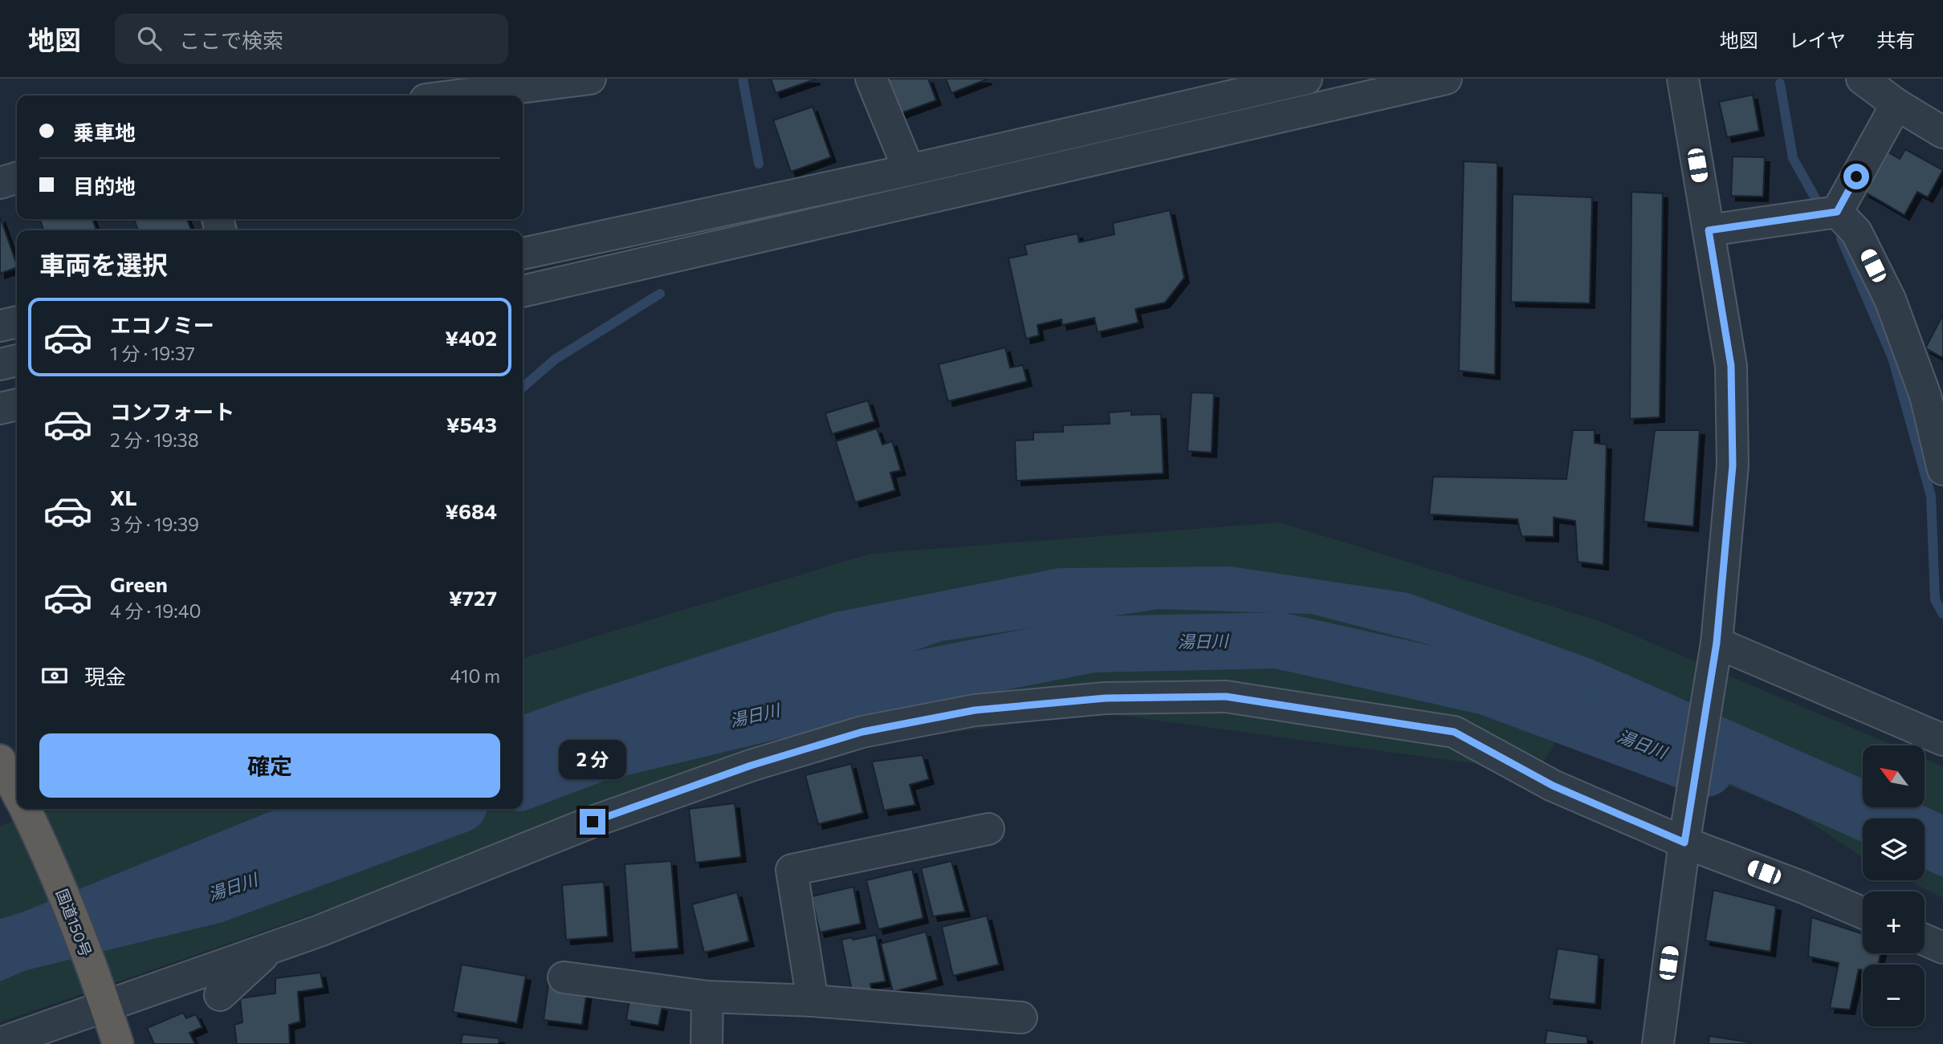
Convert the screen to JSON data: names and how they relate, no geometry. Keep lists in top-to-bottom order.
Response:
{
  "streets": {
    "highway": ["国道150号"]
  },
  "water": ["湯日川"],
  "north": "top left",
  "page": {
    "header": "地図",
    "search": "ここで検索",
    "nav": ["地図", "レイヤ", "共有"],
    "banner": ["乗車地", "目的地"],
    "heading": "車両を選択",
    "list": [
      {
        "name": "エコノミー",
        "note": "1 分 · 19:37",
        "value": "¥402"
      },
      {
        "name": "コンフォート",
        "note": "2 分 · 19:38",
        "value": "¥543"
      },
      {
        "name": "XL",
        "note": "3 分 · 19:39",
        "value": "¥684"
      },
      {
        "name": "Green",
        "note": "4 分 · 19:40",
        "value": "¥727"
      }
    ],
    "pay": ["現金", "410 m"],
    "buttons": "確定",
    "bubble": "2 分",
    "map_buttons": ["+", "−"]
  }
}
